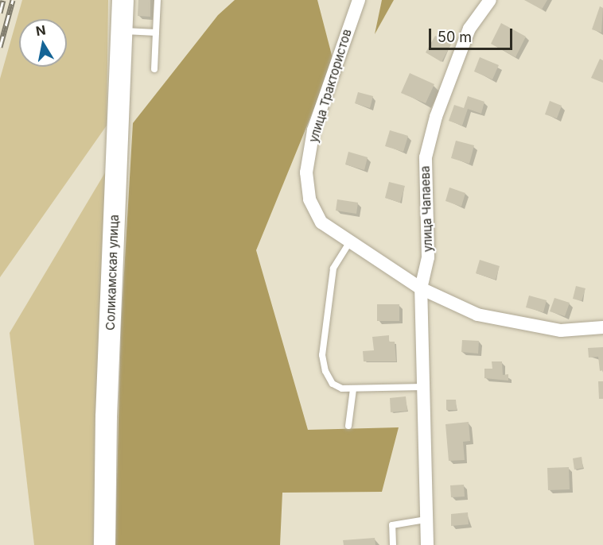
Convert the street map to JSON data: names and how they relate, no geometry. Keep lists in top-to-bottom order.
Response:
{
  "streets": {
    "main road": ["Соликамская улица"],
    "street": ["улица Трактористов", "улица Чапаева"]
  },
  "crossings": [
    ["улица Трактористов", "улица Чапаева"]
  ],
  "scale_bar": "50 m",
  "north": "top"
}
